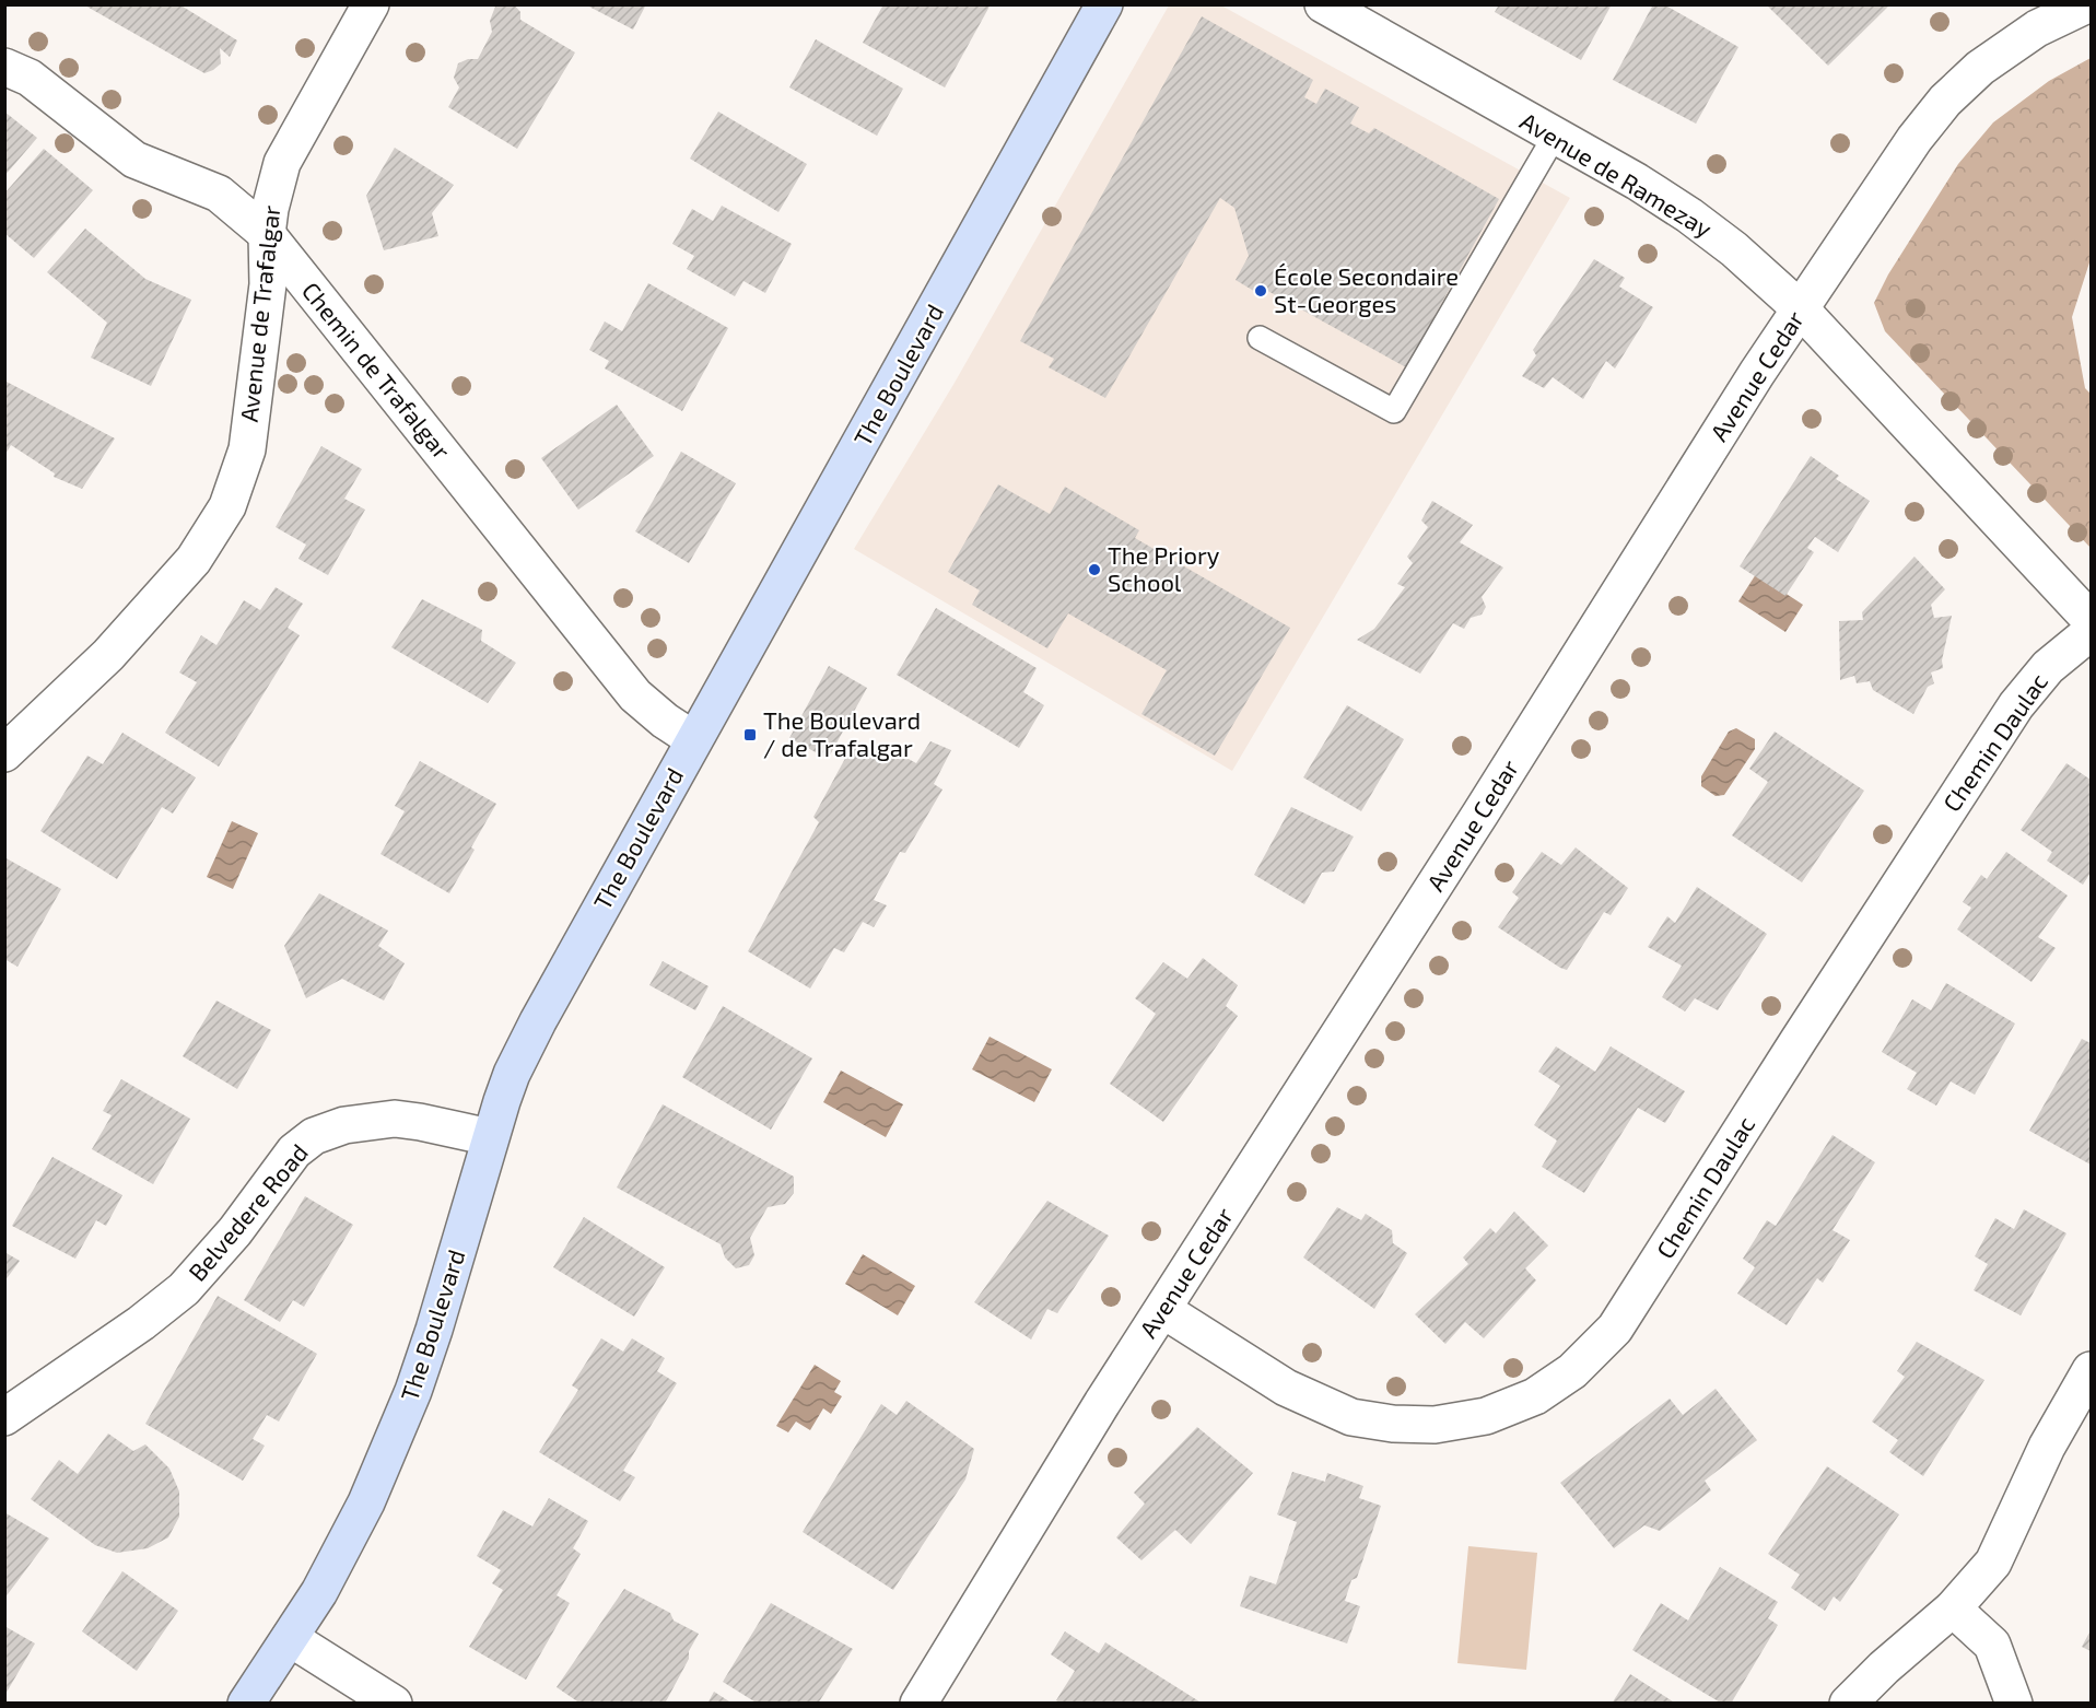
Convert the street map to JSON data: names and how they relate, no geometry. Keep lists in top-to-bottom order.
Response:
{
  "streets": {
    "main road": ["The Boulevard"],
    "street": [
      "Avenue de Ramezay",
      "Avenue de Trafalgar",
      "Chemin de Trafalgar",
      "Avenue Cedar",
      "Chemin Daulac",
      "Belvedere Road"
    ]
  },
  "crossings": [
    ["Avenue de Ramezay", "Avenue Cedar"],
    ["Avenue de Trafalgar", "Chemin de Trafalgar"],
    ["Chemin de Trafalgar", "The Boulevard"],
    ["The Boulevard", "Belvedere Road"],
    ["Avenue Cedar", "Chemin Daulac"]
  ],
  "places": {
    "other": ["École Secondaire St-Georges", "The Priory School"],
    "transit": ["The Boulevard / de Trafalgar"]
  }
}
